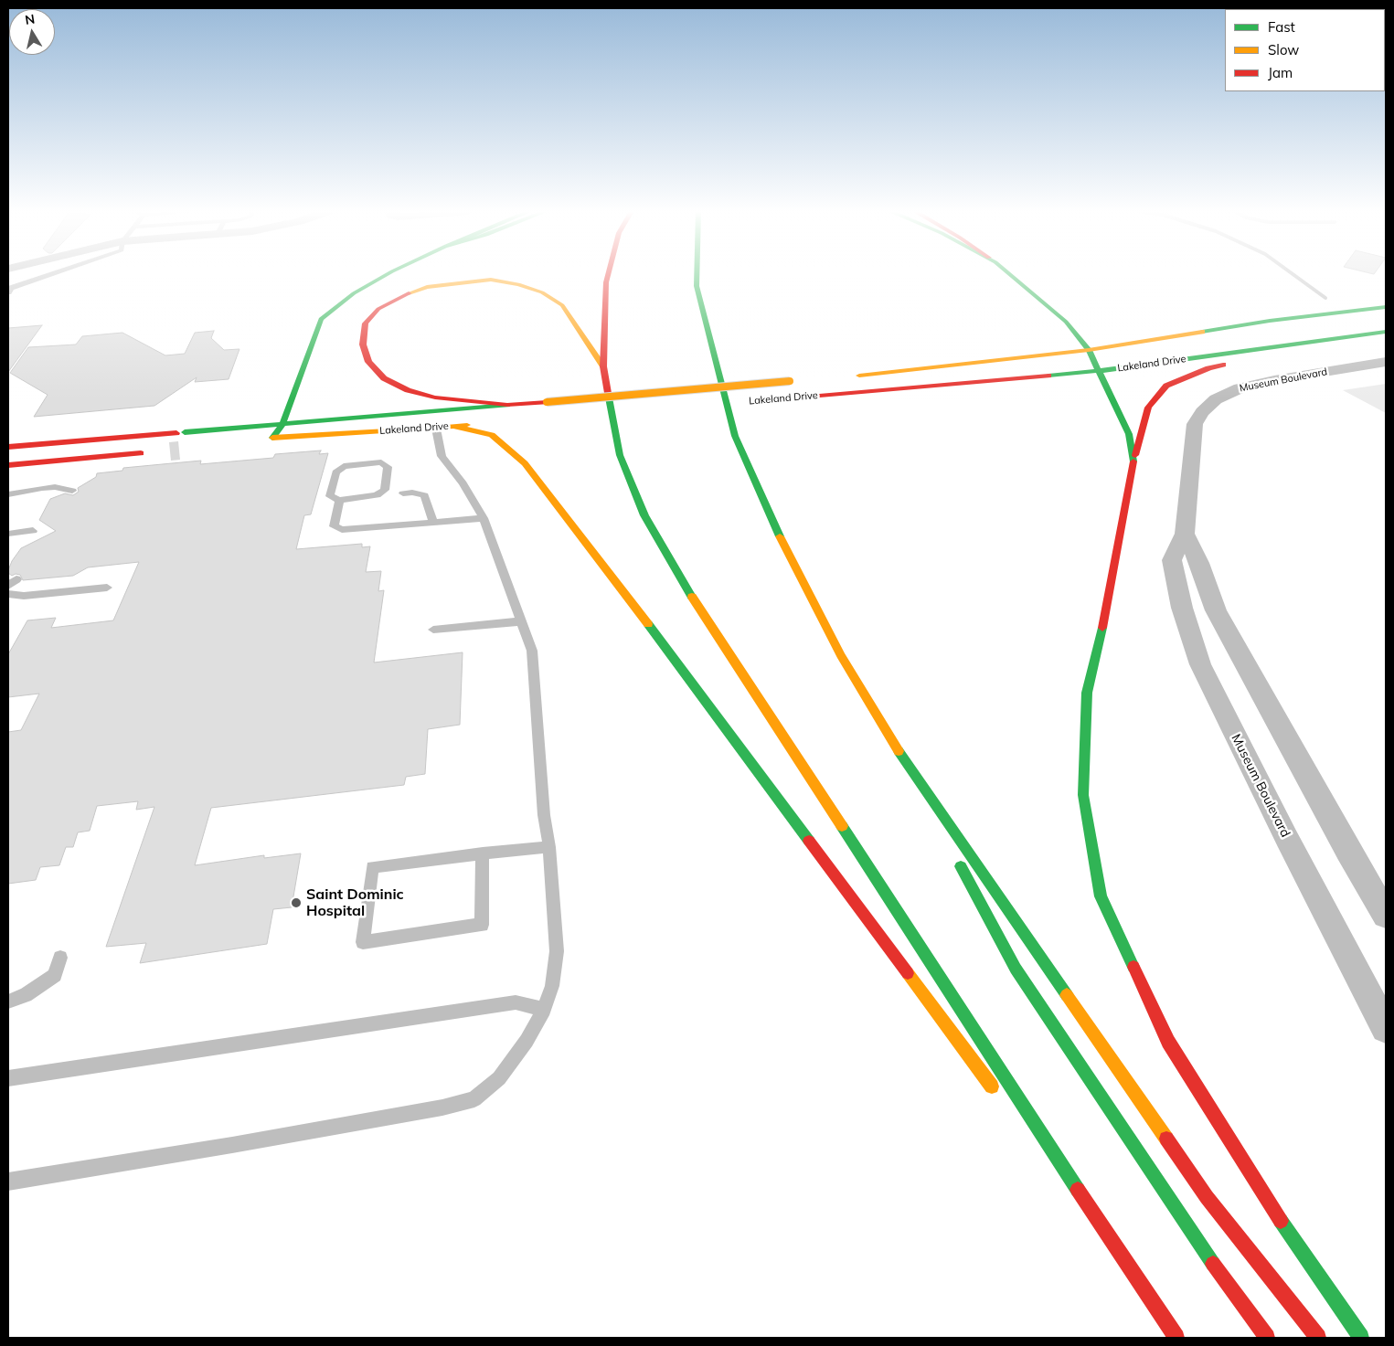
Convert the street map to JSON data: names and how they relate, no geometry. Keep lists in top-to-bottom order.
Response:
{
  "streets": {
    "main road": ["Lakeland Drive"],
    "street": ["Museum Boulevard"]
  },
  "places": ["Saint Dominic Hospital"],
  "legend": ["Fast", "Slow", "Jam"],
  "north": "top"
}
